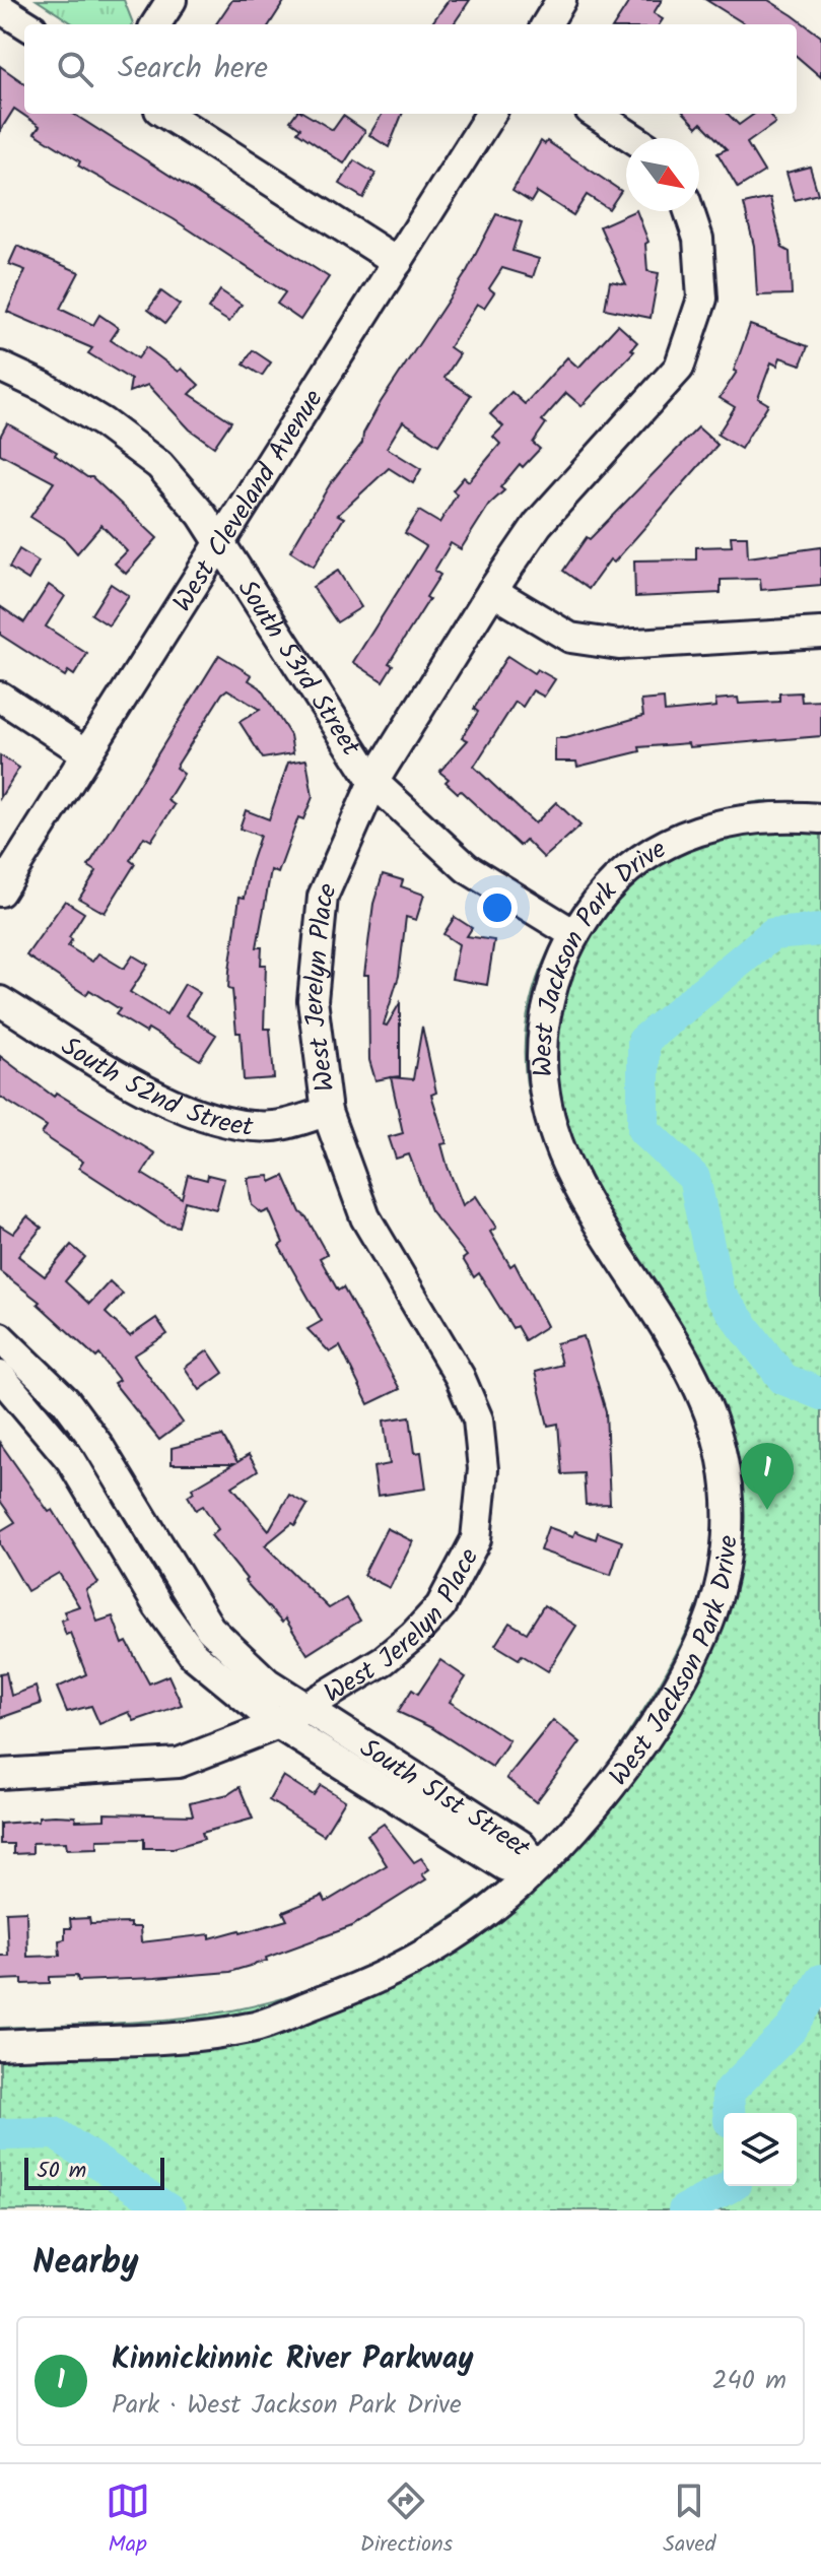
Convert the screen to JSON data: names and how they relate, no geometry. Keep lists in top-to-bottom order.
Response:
{
  "streets": {
    "street": [
      "West Cleveland Avenue",
      "South 53rd Street",
      "West Jackson Park Drive",
      "West Jerelyn Place",
      "South 52nd Street",
      "South 51st Street"
    ]
  },
  "crossings": [
    ["West Cleveland Avenue", "South 53rd Street"],
    ["South 53rd Street", "West Jackson Park Drive"],
    ["South 53rd Street", "West Jerelyn Place"],
    ["West Jackson Park Drive", "South 51st Street"],
    ["West Jerelyn Place", "South 52nd Street"],
    ["West Jerelyn Place", "South 51st Street"]
  ],
  "scale_bar": "50 m",
  "north": "bottom right",
  "page": {
    "search": "Search here",
    "pins": "1",
    "scale": "50 m",
    "heading": "Nearby",
    "list": [
      {
        "mark": "1",
        "name": "Kinnickinnic River Parkway",
        "note": "Park · West Jackson Park Drive",
        "value": "240 m"
      }
    ],
    "nav": ["Map", "Directions", "Saved"]
  }
}
